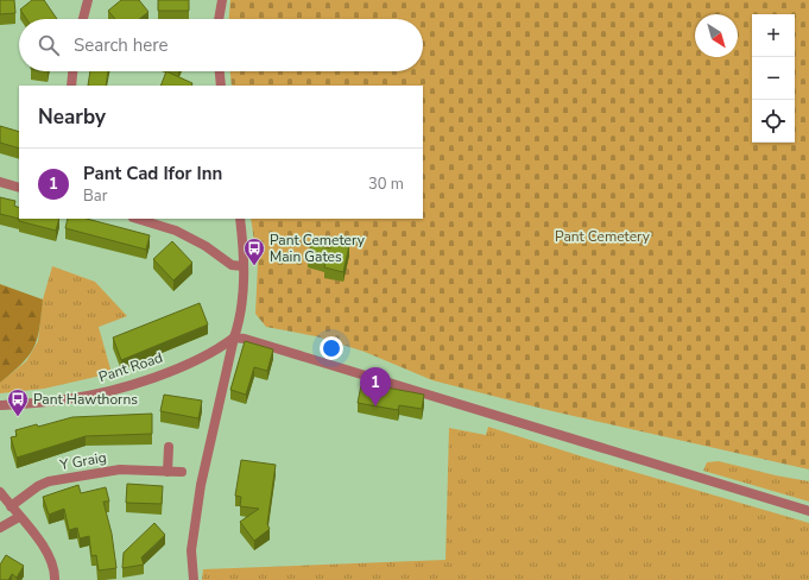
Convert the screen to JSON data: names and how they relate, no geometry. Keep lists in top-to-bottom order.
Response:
{
  "streets": {
    "street": ["Pant Road", "Y Graig"]
  },
  "parks": ["Pant Cemetery"],
  "places": {
    "bus stop": ["Pant Cemetery Main Gates", "Pant Hawthorns"]
  },
  "north": "bottom right",
  "page": {
    "map_buttons": ["+", "−"],
    "search": "Search here",
    "heading": "Nearby",
    "list": [
      {
        "mark": "1",
        "name": "Pant Cad Ifor Inn",
        "note": "Bar",
        "value": "30 m"
      }
    ],
    "pins": "1"
  }
}
